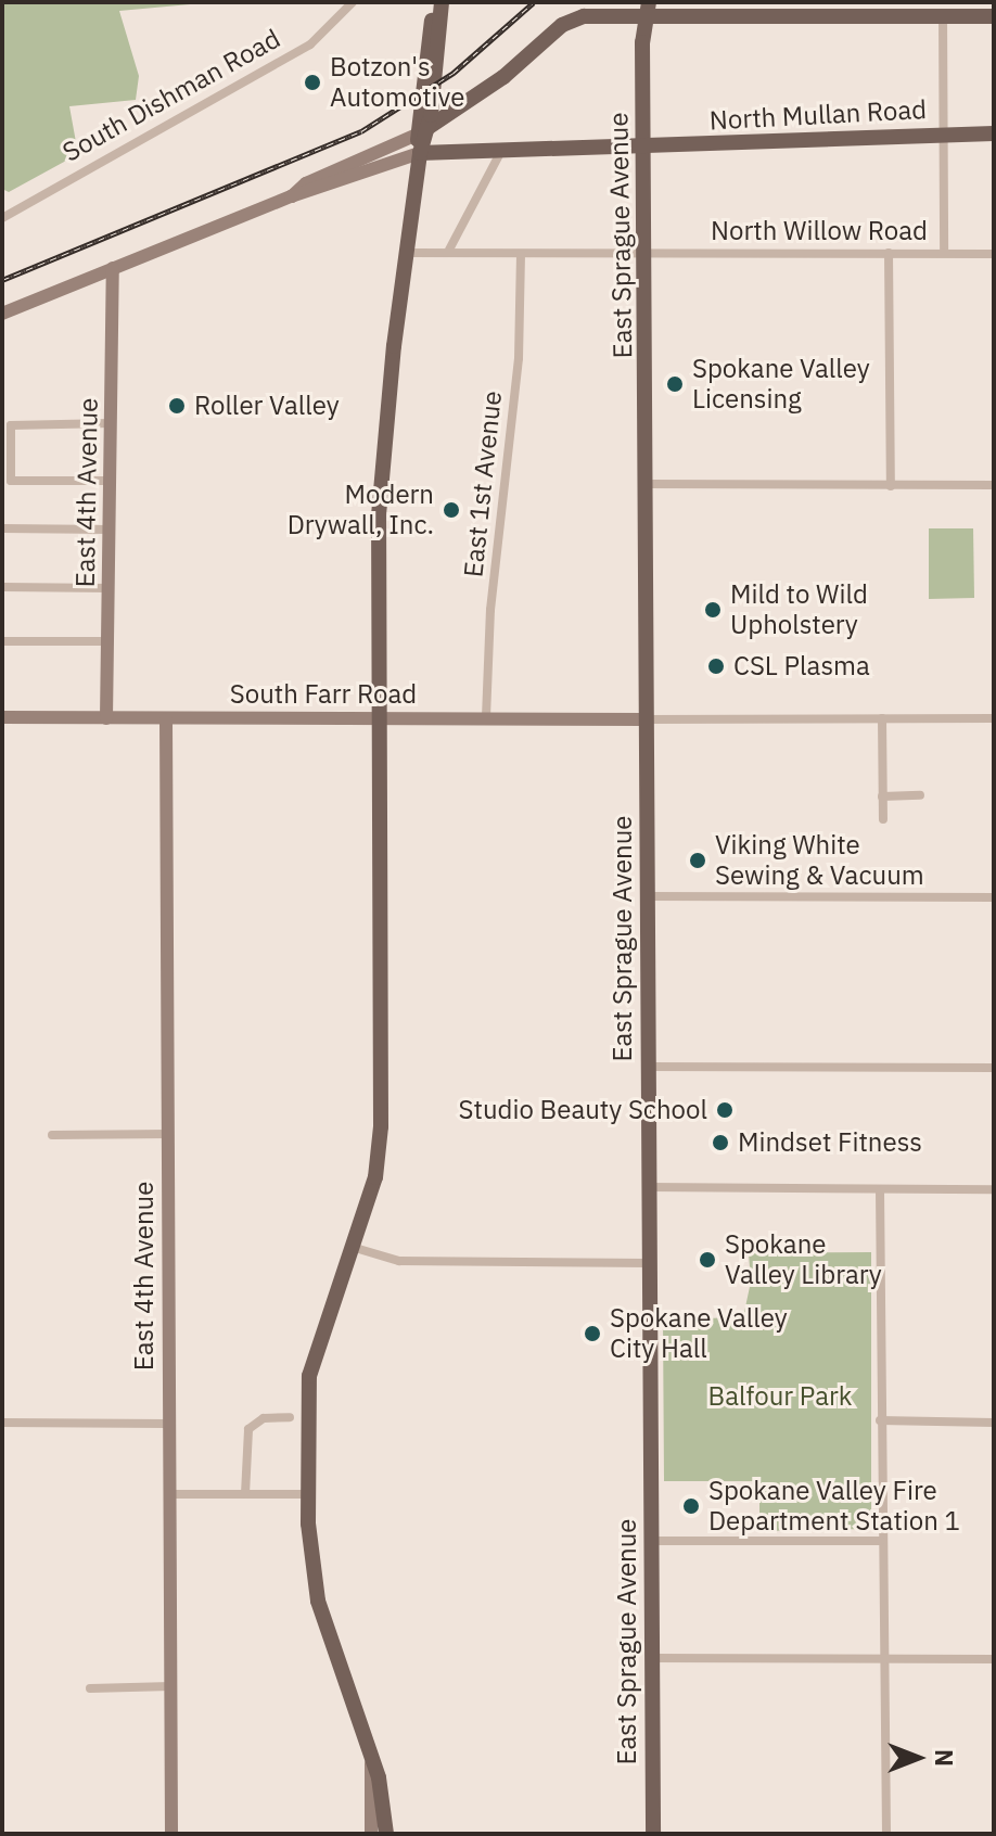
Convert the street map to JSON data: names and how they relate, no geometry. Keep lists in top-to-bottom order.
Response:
{
  "streets": {
    "main road": ["North Mullan Road", "East Sprague Avenue"],
    "street": [
      "South Dishman Road",
      "North Willow Road",
      "East 1st Avenue",
      "East 4th Avenue",
      "South Farr Road"
    ]
  },
  "crossings": [
    ["North Mullan Road", "East Sprague Avenue"],
    ["North Willow Road", "East Sprague Avenue"],
    ["North Willow Road", "East 1st Avenue"],
    ["East Sprague Avenue", "South Farr Road"],
    ["East 1st Avenue", "South Farr Road"],
    ["East 4th Avenue", "South Farr Road"]
  ],
  "parks": ["Balfour Park"],
  "places": [
    "Botzon's Automotive",
    "Spokane Valley Licensing",
    "Roller Valley",
    "Modern Drywall, Inc.",
    "Mild to Wild Upholstery",
    "CSL Plasma",
    "Viking White Sewing & Vacuum",
    "Studio Beauty School",
    "Mindset Fitness",
    "Spokane Valley Library",
    "Spokane Valley City Hall",
    "Spokane Valley Fire Department Station 1"
  ],
  "north": "right"
}
